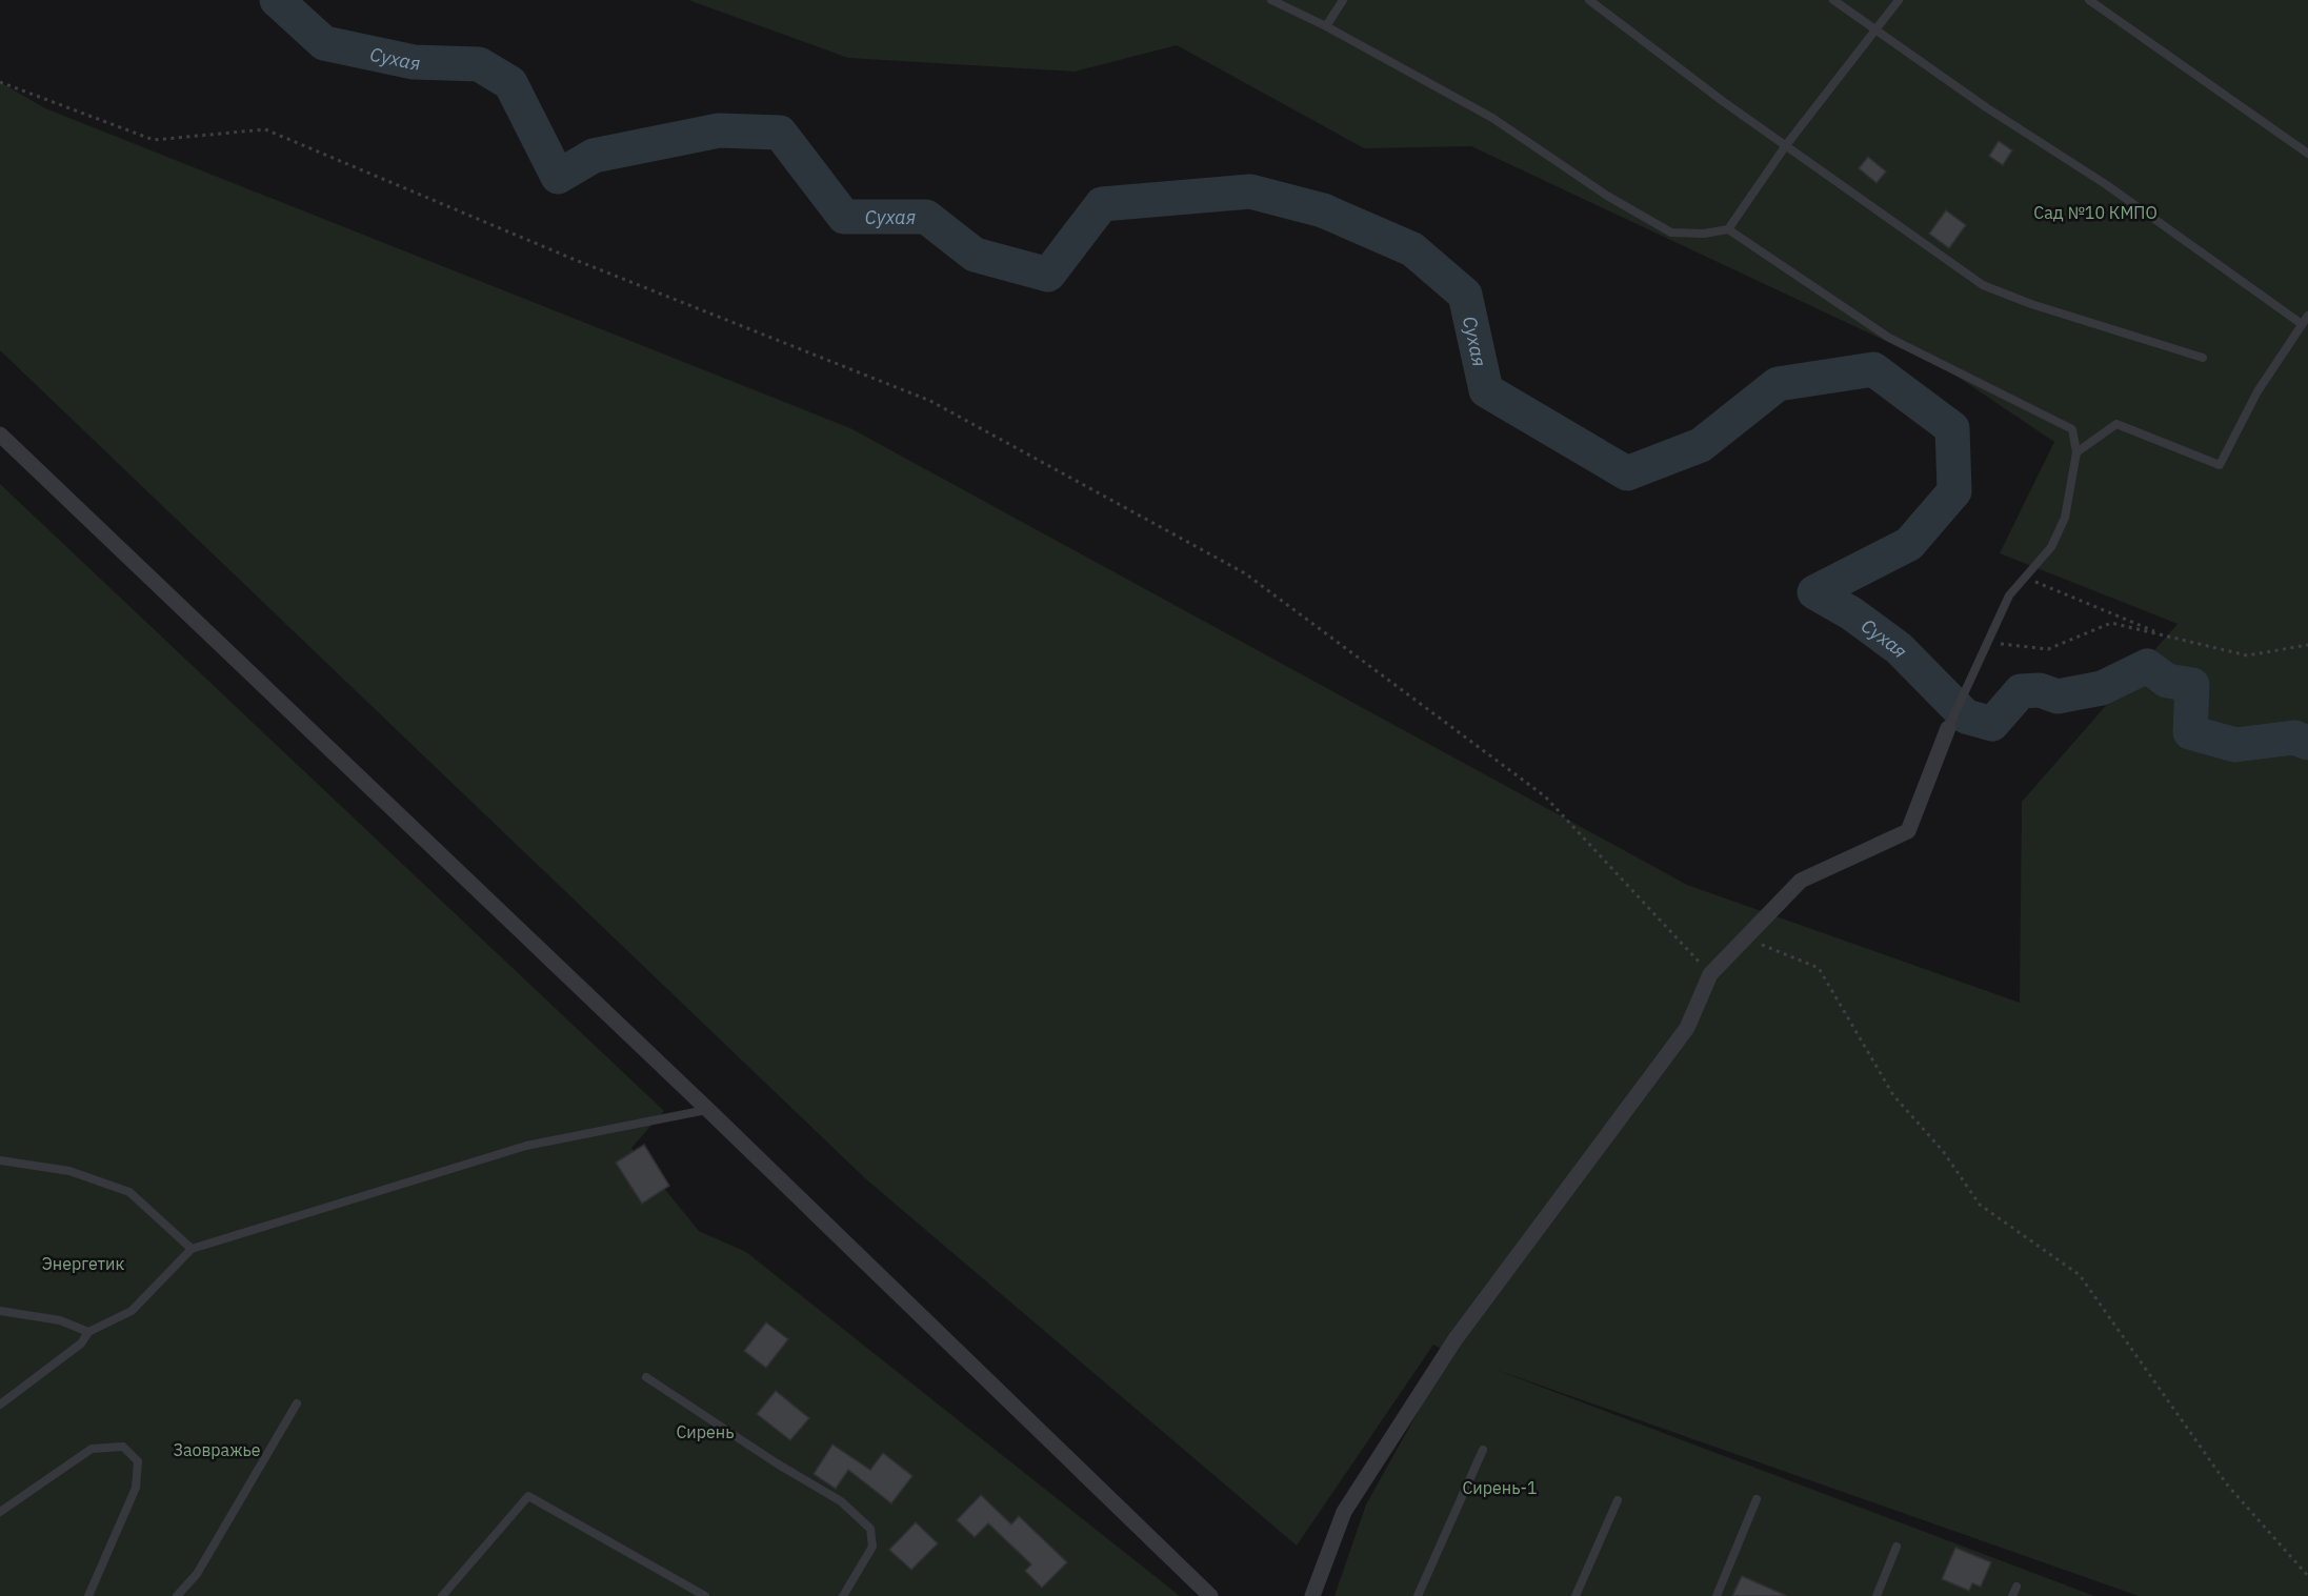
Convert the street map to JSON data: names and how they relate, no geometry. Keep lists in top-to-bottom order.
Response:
{
  "water": ["Сухая"],
  "parks": [
    "Сад №10 КМПО",
    "Энергетик",
    "Сирень",
    "Заовражье",
    "Сирень-1"
  ]
}
